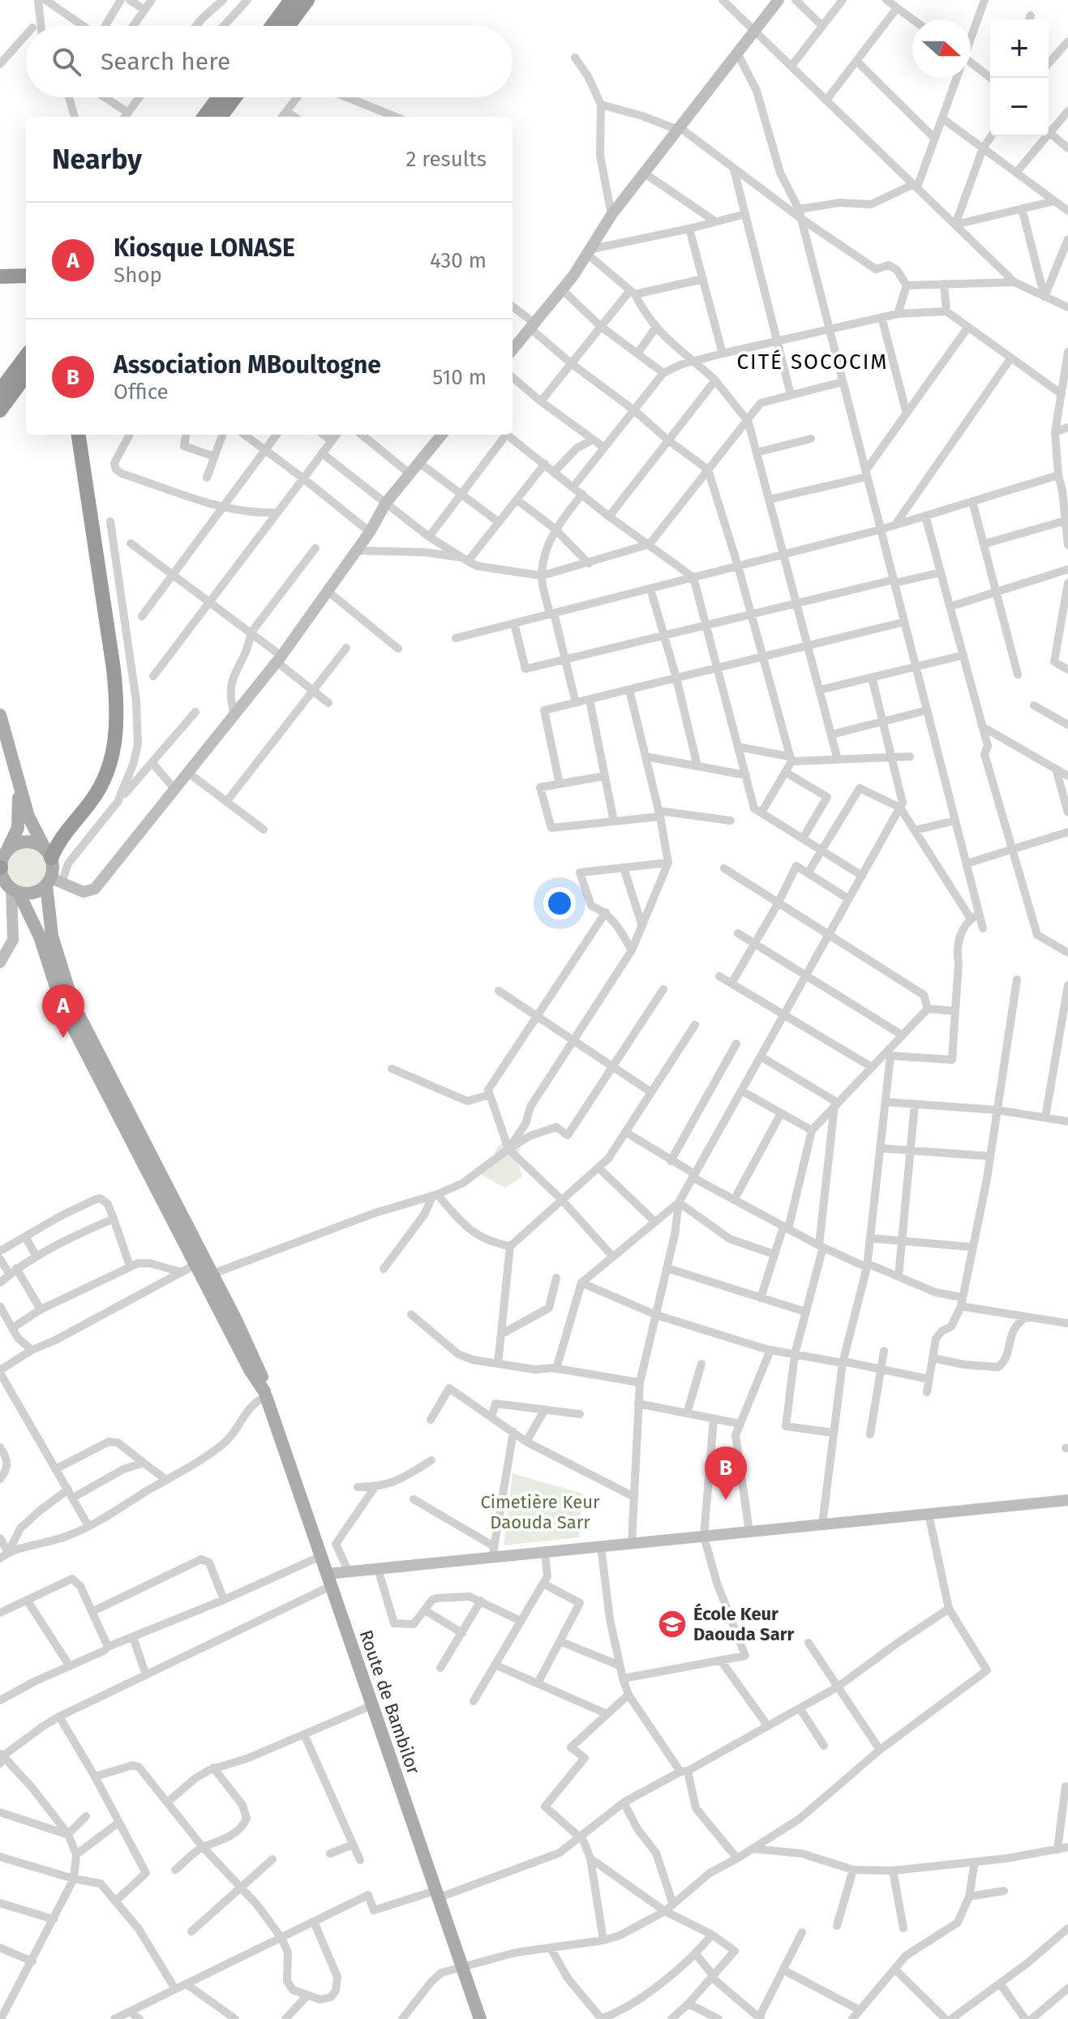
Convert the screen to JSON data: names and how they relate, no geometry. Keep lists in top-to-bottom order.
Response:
{
  "streets": {
    "main road": ["Route de Bambilor"]
  },
  "districts": ["CITÉ SOCOCIM"],
  "parks": ["Cimetière Keur Daouda Sarr"],
  "places": {
    "school or university": ["École Keur Daouda Sarr"]
  },
  "north": "right",
  "page": {
    "map_buttons": ["+", "−"],
    "search": "Search here",
    "heading": ["Nearby", "2 results"],
    "list": [
      {
        "mark": "A",
        "name": "Kiosque LONASE",
        "note": "Shop",
        "value": "430 m"
      },
      {
        "mark": "B",
        "name": "Association MBoultogne",
        "note": "Office",
        "value": "510 m"
      }
    ],
    "pins": ["A", "B"]
  }
}
